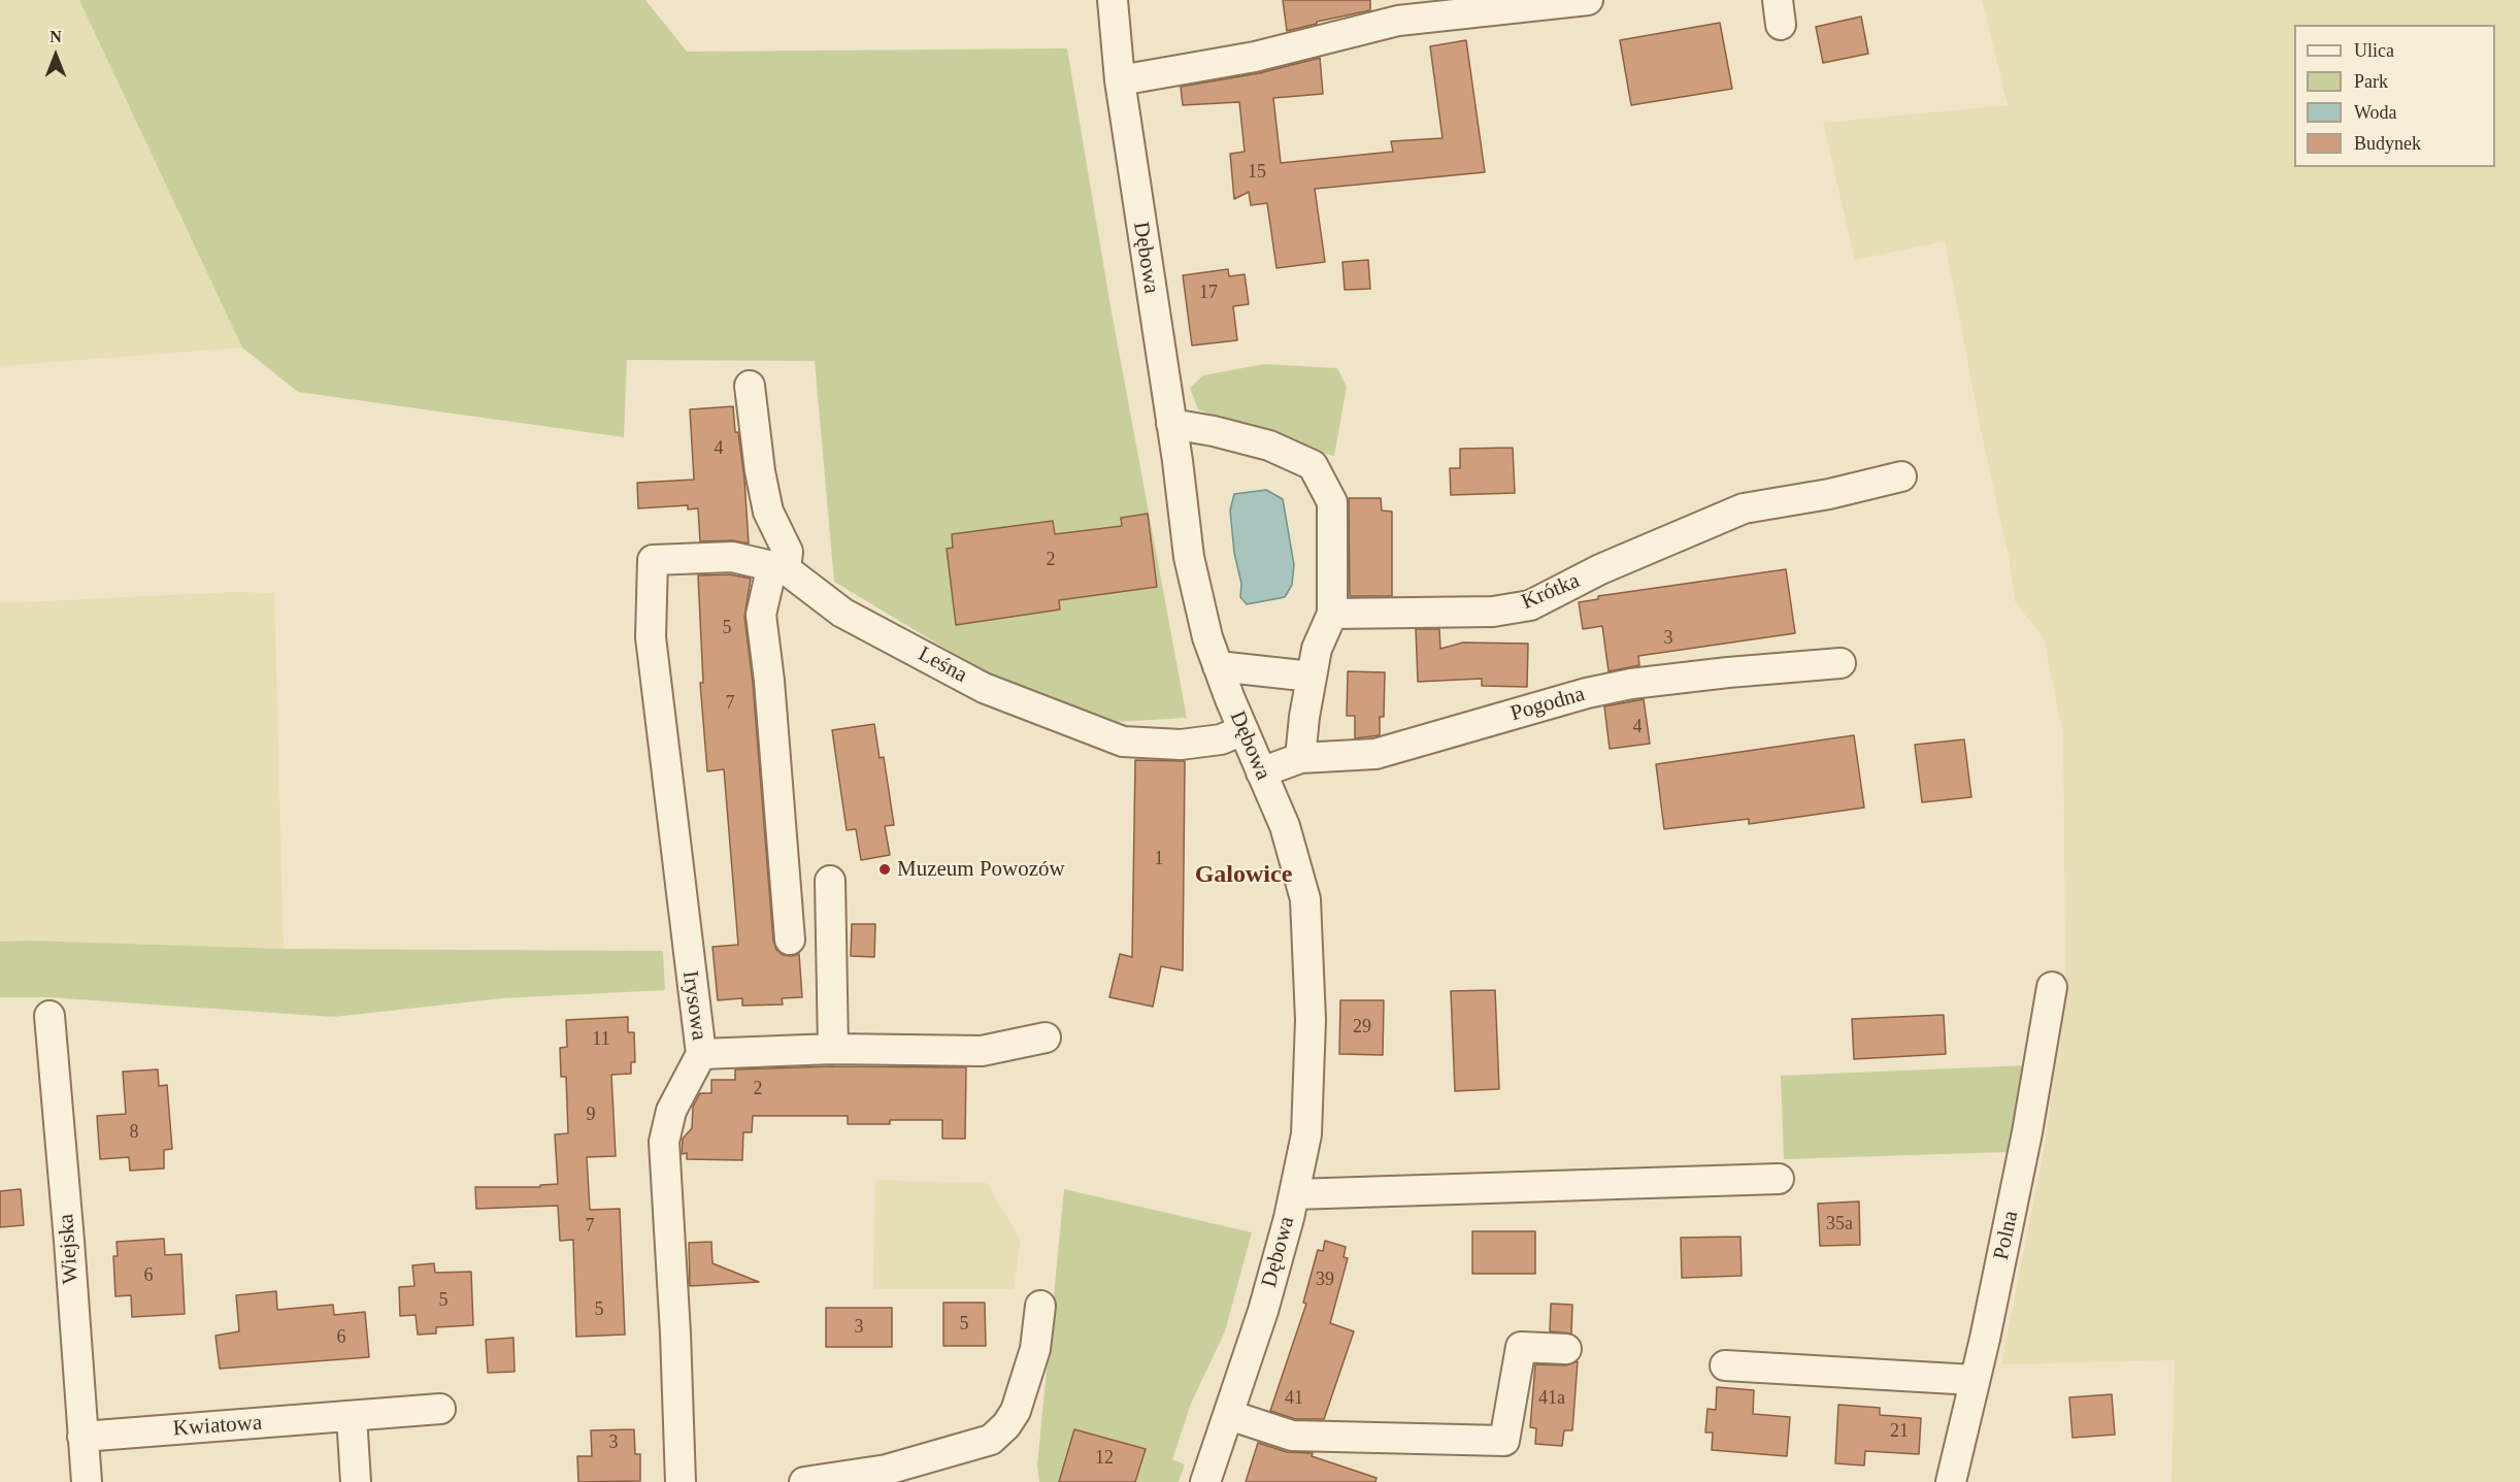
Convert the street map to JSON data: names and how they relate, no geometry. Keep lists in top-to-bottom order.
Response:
{
  "streets": {
    "street": [
      "Dębowa",
      "Krótka",
      "Leśna",
      "Pogodna",
      "Irysowa",
      "Polna",
      "Wiejska",
      "Kwiatowa"
    ]
  },
  "crossings": [
    ["Dębowa", "Leśna"],
    ["Dębowa", "Pogodna"],
    ["Leśna", "Irysowa"],
    ["Wiejska", "Kwiatowa"]
  ],
  "districts": ["Galowice"],
  "places": ["Muzeum Powozów"],
  "house_numbers": [
    "15",
    "17",
    "4",
    "2",
    "5",
    "3",
    "7",
    "4",
    "1",
    "29",
    "11",
    "2",
    "9",
    "8",
    "35a",
    "7",
    "6",
    "39",
    "5",
    "5",
    "5",
    "3",
    "6",
    "41",
    "41a",
    "21",
    "3",
    "12"
  ],
  "legend": [
    "Ulica",
    "Park",
    "Woda",
    "Budynek"
  ],
  "north": "top"
}
